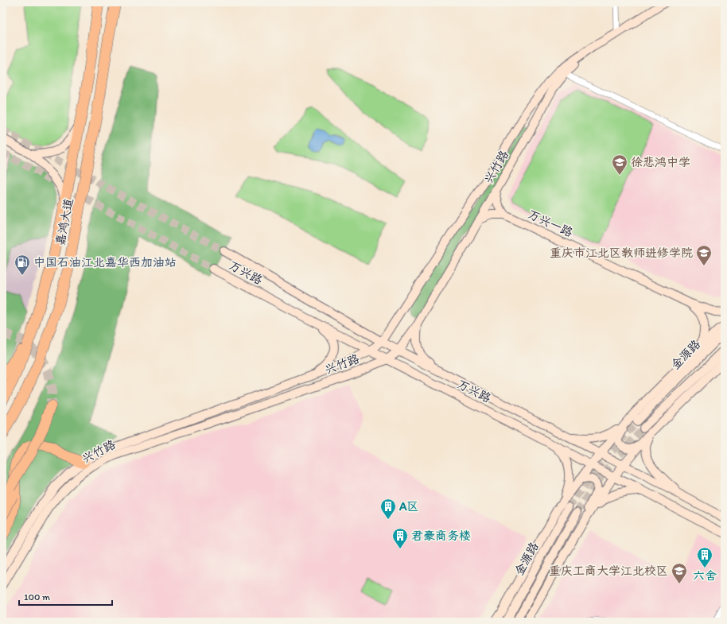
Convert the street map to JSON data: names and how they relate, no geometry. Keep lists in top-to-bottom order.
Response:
{
  "streets": {
    "highway": ["嘉鸿大道"],
    "street": [
      "兴竹路",
      "万兴一路",
      "万兴路",
      "金源路"
    ]
  },
  "crossings": [
    ["兴竹路", "万兴路"]
  ],
  "places": {
    "school or university": ["徐悲鸿中学", "重庆市江北区教师进修学院", "重庆工商大学江北校区"],
    "fuel station": ["中国石油江北嘉华西加油站"],
    "building": ["A区", "君豪商务楼", "六舍"]
  },
  "scale_bar": "100 m"
}
